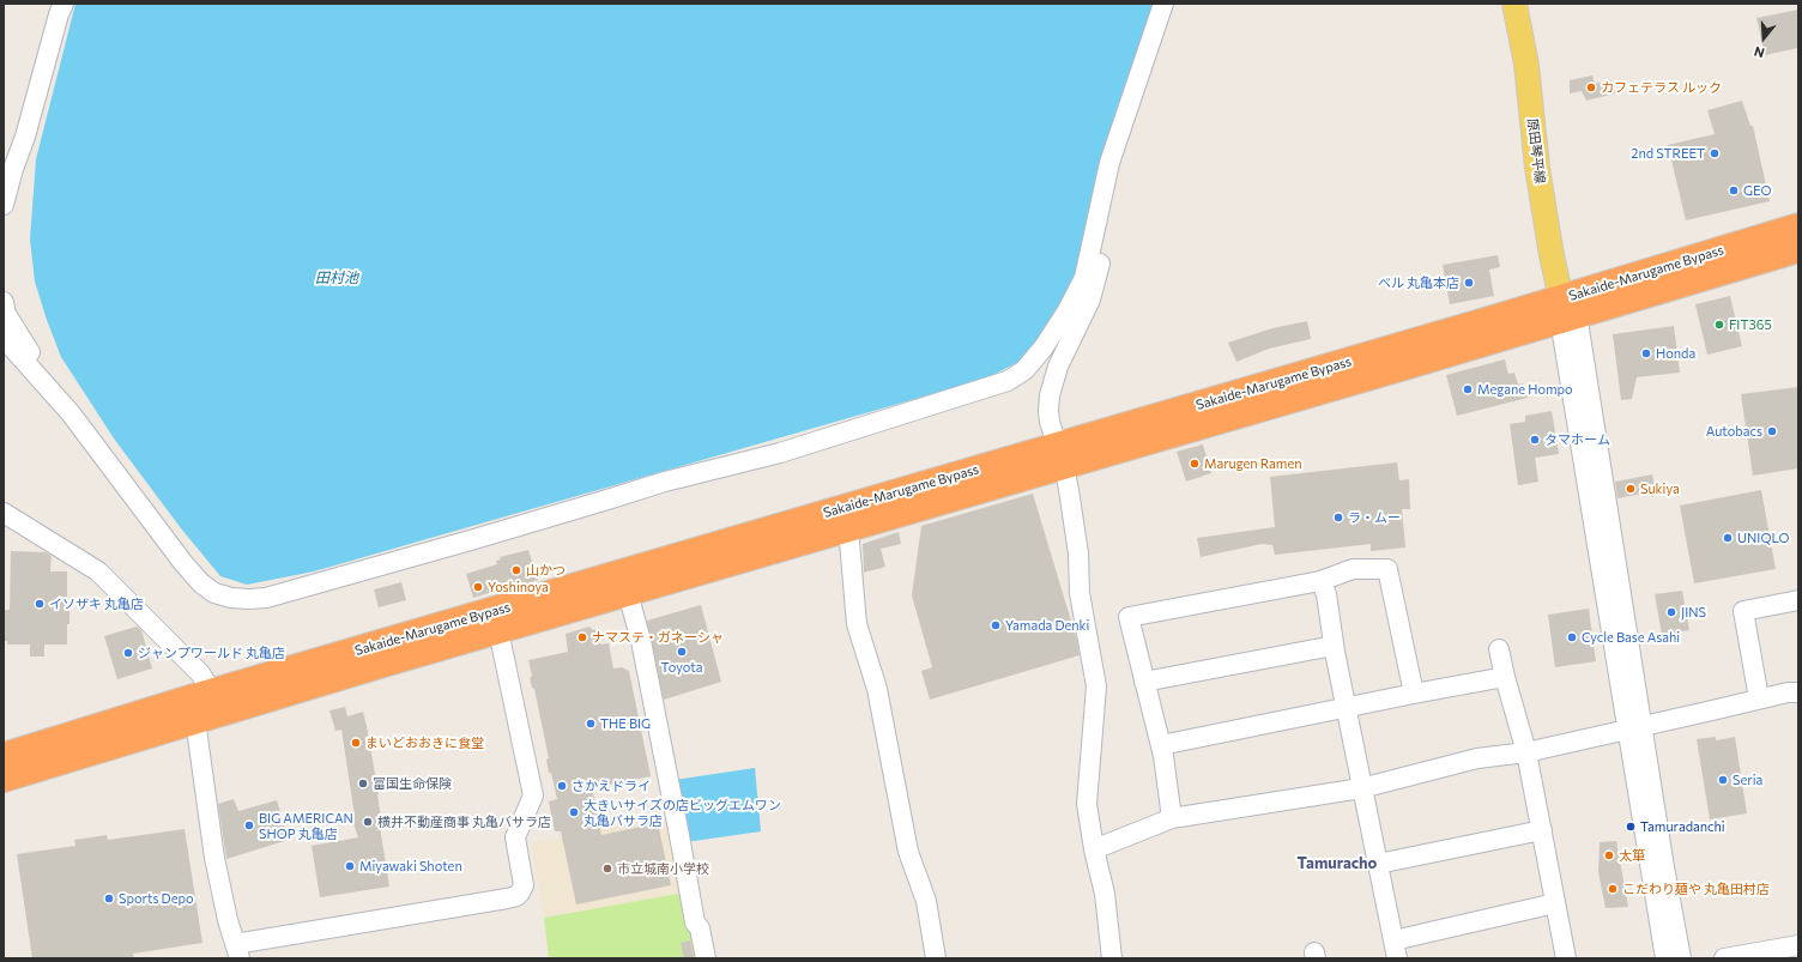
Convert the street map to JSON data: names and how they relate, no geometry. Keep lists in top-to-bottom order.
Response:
{
  "streets": {
    "highway": ["Sakaide-Marugame Bypass"],
    "main road": ["原田琴平線"]
  },
  "crossings": [
    ["原田琴平線", "Sakaide-Marugame Bypass"]
  ],
  "districts": ["Tamuracho"],
  "water": ["田村池"],
  "places": [
    "カフェテラス ルック",
    "2nd STREET",
    "GEO",
    "ベル 丸亀本店",
    "FIT365",
    "Honda",
    "Megane Hompo",
    "Autobacs",
    "タマホーム",
    "Marugen Ramen",
    "Sukiya",
    "ラ・ムー",
    "UNIQLO",
    "山かつ",
    "Yoshinoya",
    "イソザキ 丸亀店",
    "JINS",
    "Yamada Denki",
    "ナマステ・ガネーシャ",
    "Cycle Base Asahi",
    "Toyota",
    "ジャンプワールド 丸亀店",
    "THE BIG",
    "まいどおおきに食堂",
    "Seria",
    "富国生命保険",
    "さかえドライ",
    "大きいサイズの店ビッグエムワン 丸亀バサラ店",
    "横井不動産商事 丸亀バサラ店",
    "BIG AMERICAN SHOP 丸亀店",
    "Tamuradanchi",
    "太箪",
    "Miyawaki Shoten",
    "市立城南小学校",
    "こだわり麺や 丸亀田村店",
    "Sports Depo"
  ],
  "north": "bottom"
}
